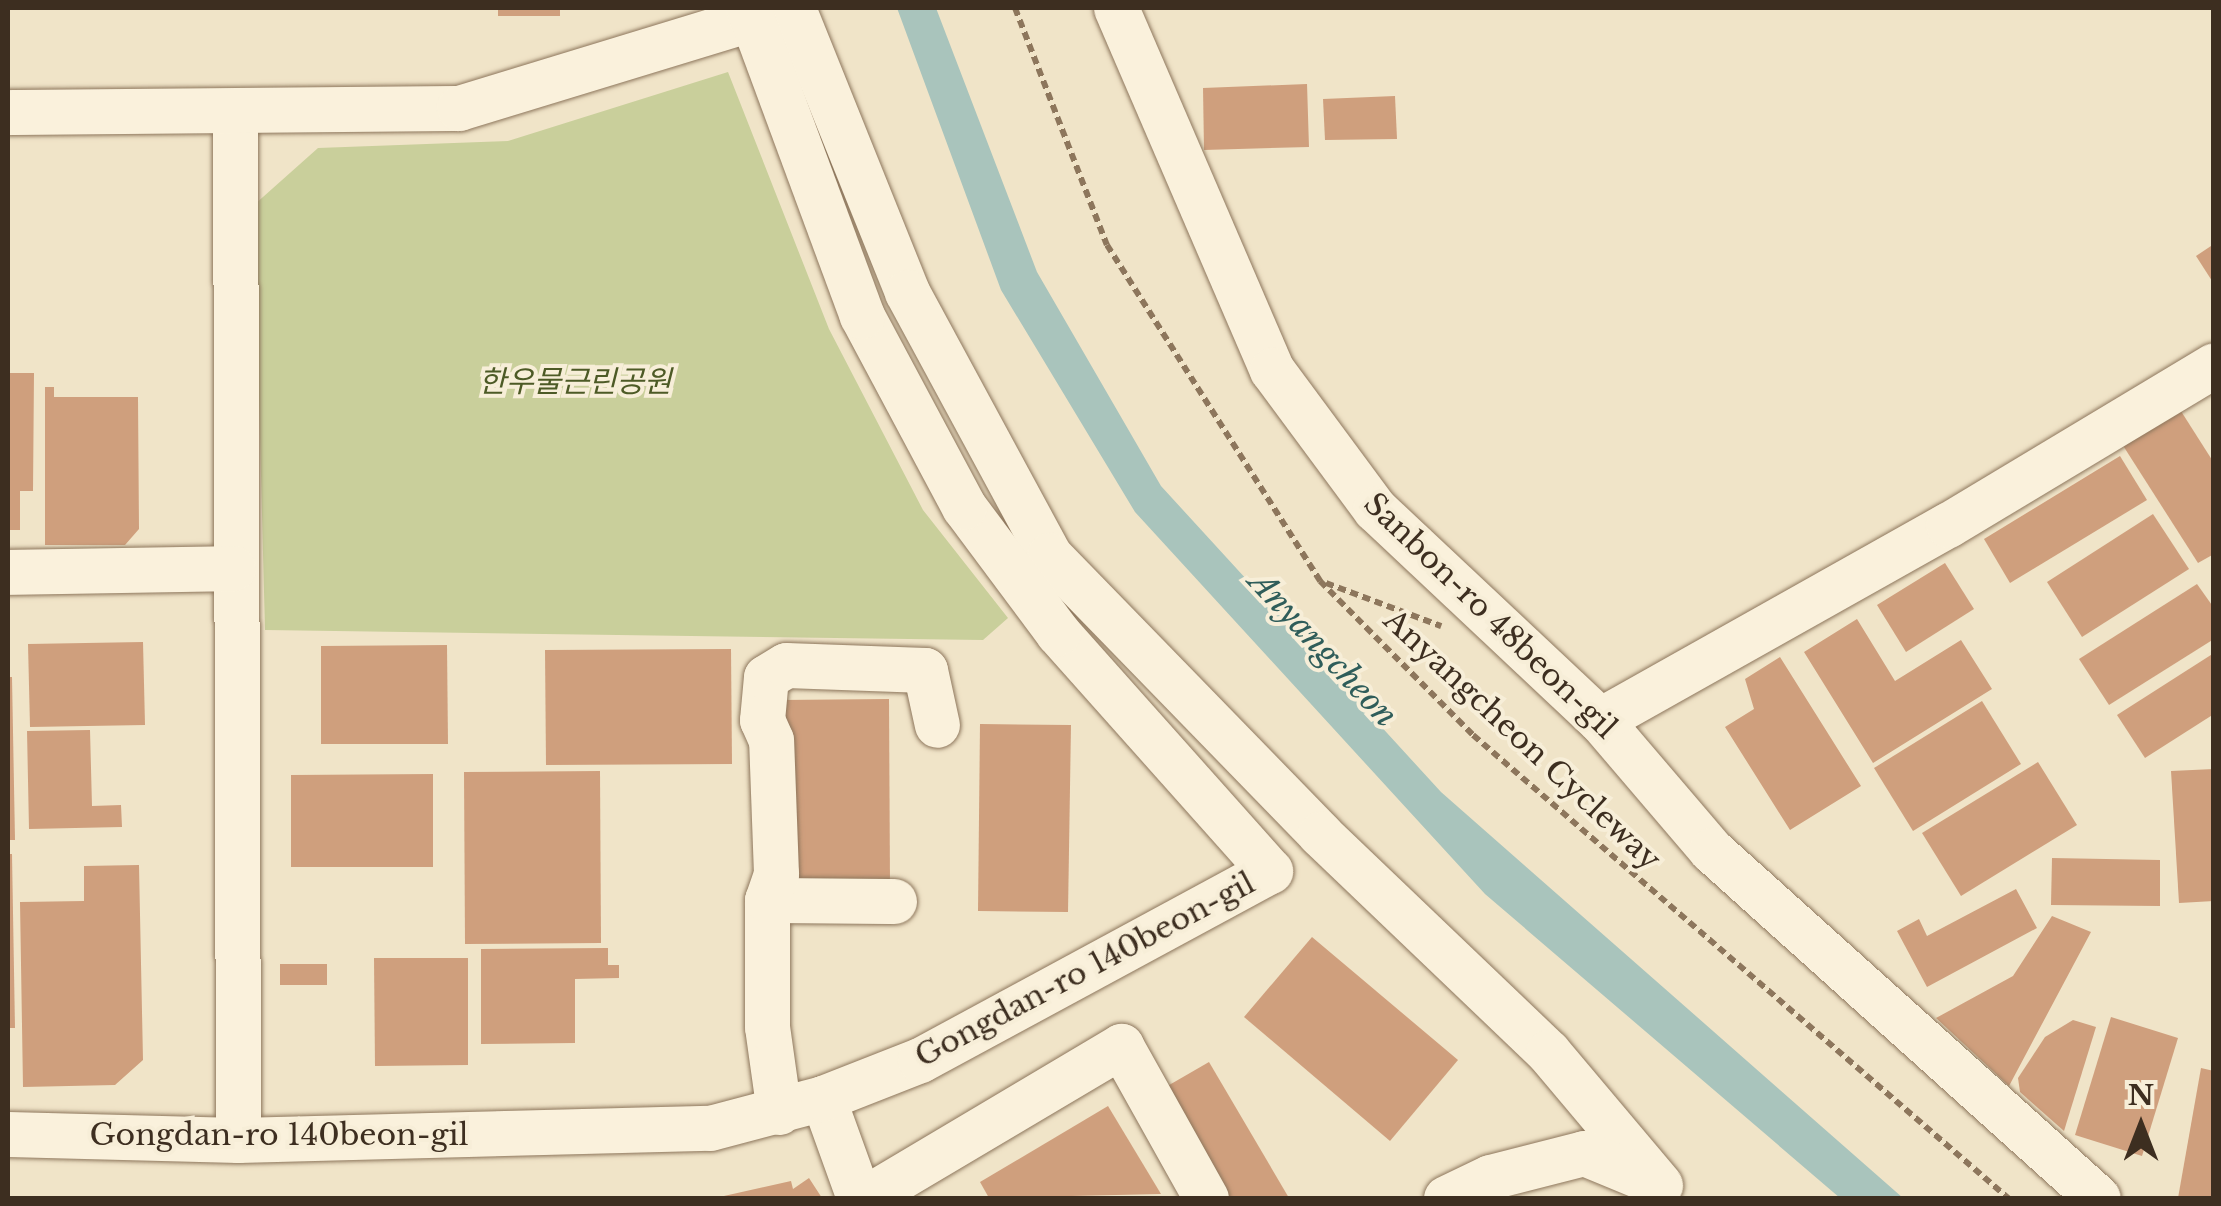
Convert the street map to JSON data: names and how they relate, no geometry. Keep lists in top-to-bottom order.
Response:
{
  "streets": {
    "street": ["Sanbon-ro 48beon-gil", "Gongdan-ro 140beon-gil"],
    "path": ["Anyangcheon Cycleway"]
  },
  "water": ["Anyangcheon"],
  "parks": ["한우물근린공원"],
  "north": "top"
}
